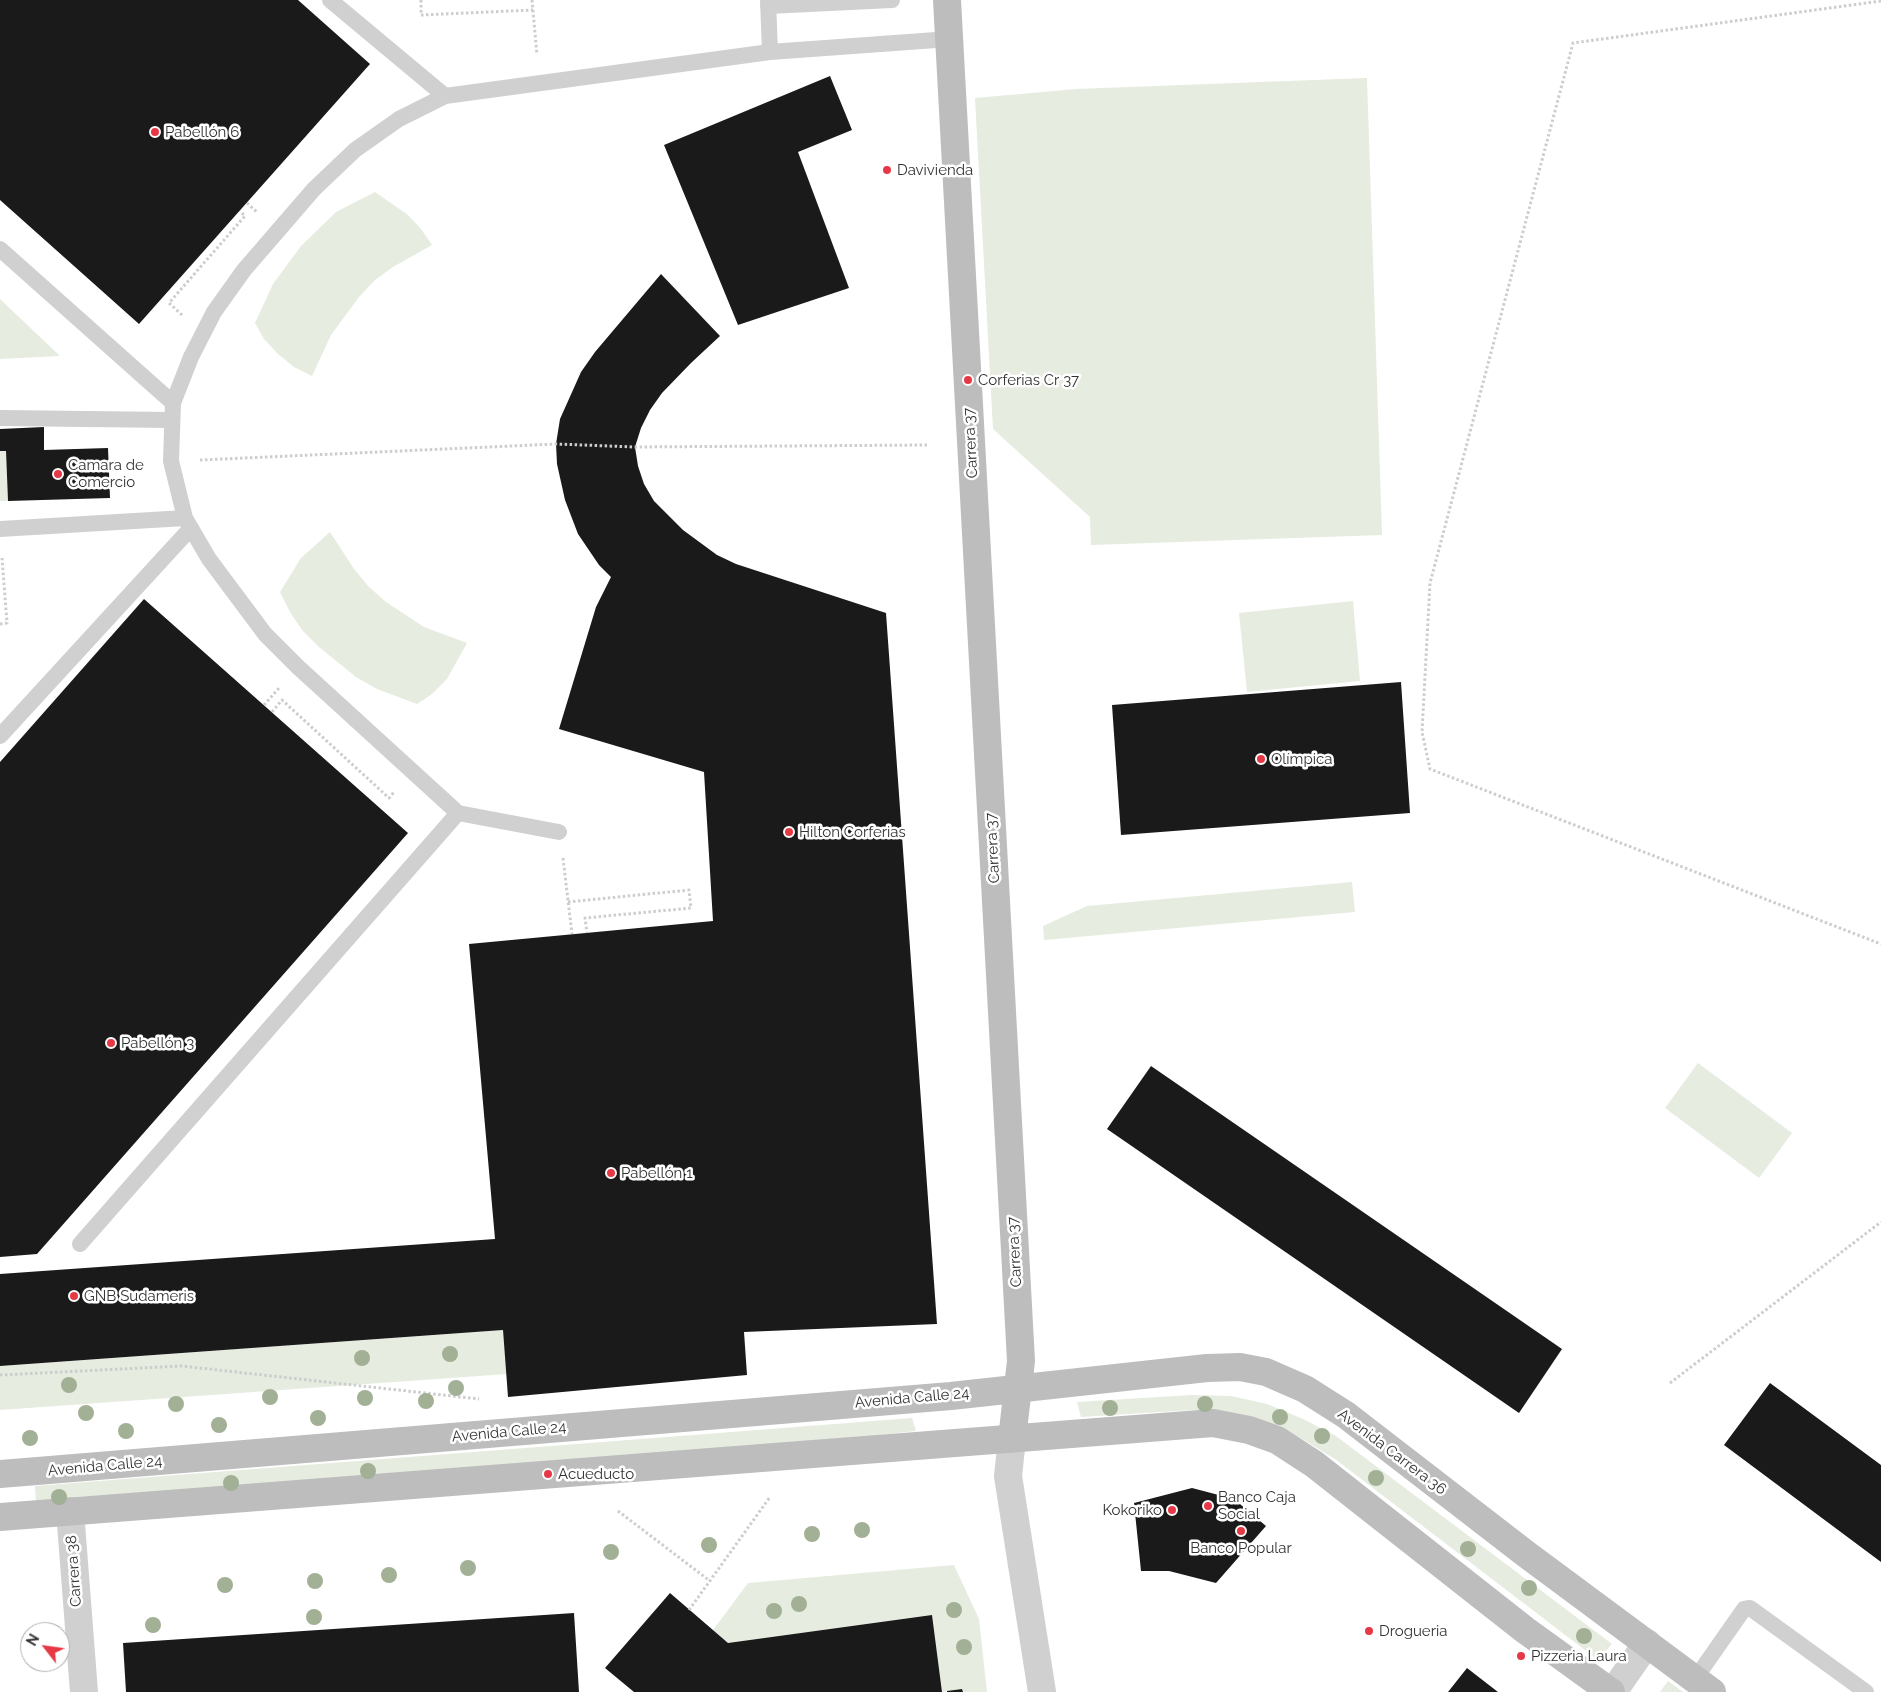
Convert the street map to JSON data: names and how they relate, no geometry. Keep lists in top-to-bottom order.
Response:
{
  "streets": {
    "main road": ["Carrera 37", "Avenida Calle 24", "Avenida Carrera 36"],
    "street": ["Carrera 38"]
  },
  "crossings": [
    ["Carrera 37", "Avenida Calle 24"],
    ["Carrera 37", "Avenida Carrera 36"],
    ["Avenida Calle 24", "Avenida Carrera 36"]
  ],
  "places": [
    "Pabellón 6",
    "Davivienda",
    "Corferias Cr 37",
    "Camara de Comercio",
    "Olímpica",
    "Hilton Corferias",
    "Pabellón 3",
    "Pabellón 1",
    "GNB Sudameris",
    "Acueducto",
    "Banco Caja Social",
    "Kokoriko",
    "Banco Popular",
    "Drogueria",
    "Pizzeria Laura"
  ],
  "north": "top left"
}
